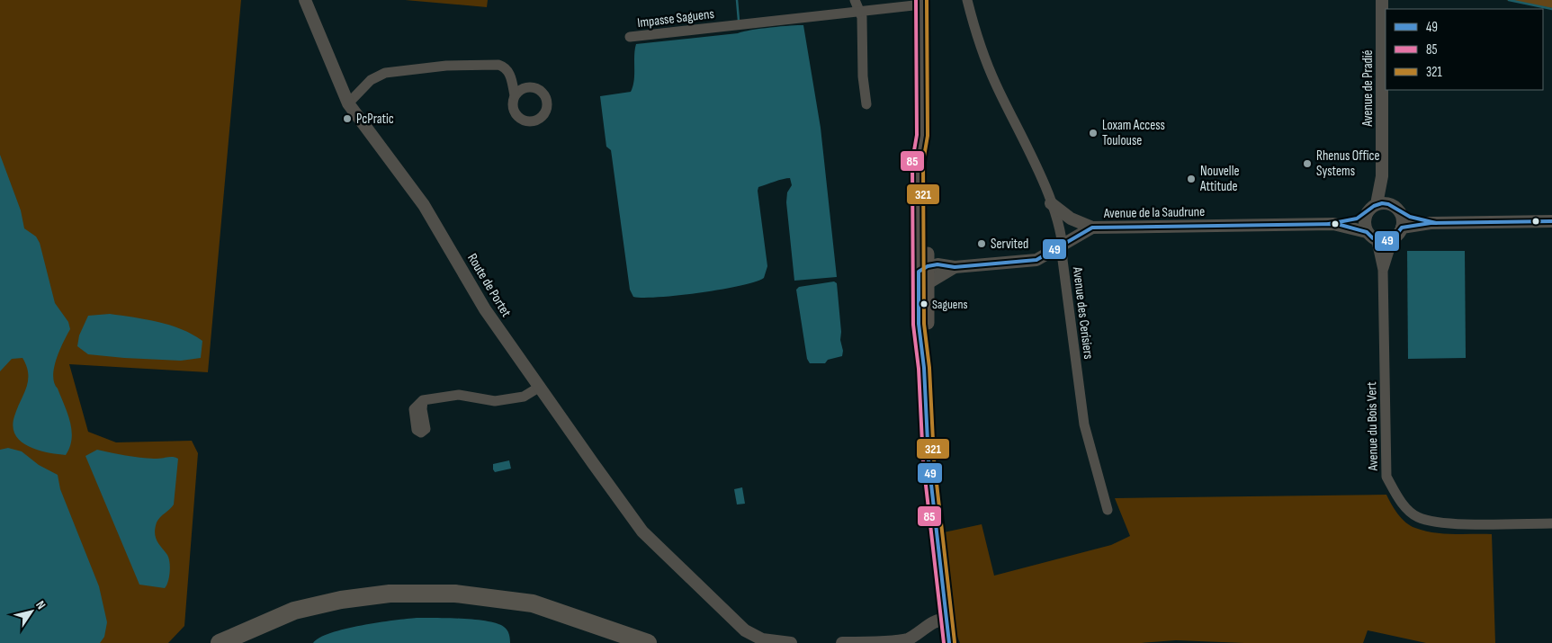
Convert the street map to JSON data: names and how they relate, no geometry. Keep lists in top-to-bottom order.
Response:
{
  "streets": {
    "street": [
      "Impasse Saguens",
      "Avenue de Pradié",
      "Avenue de la Saudrune",
      "Route de Portet",
      "Avenue des Cerisiers",
      "Avenue du Bois Vert"
    ]
  },
  "crossings": [
    ["Avenue de Pradié", "Avenue de la Saudrune"],
    ["Avenue de Pradié", "Avenue du Bois Vert"],
    ["Avenue de la Saudrune", "Avenue des Cerisiers"],
    ["Avenue de la Saudrune", "Avenue du Bois Vert"]
  ],
  "places": [
    "PcPratic",
    "Loxam Access Toulouse",
    "Rhenus Office Systems",
    "Nouvelle Attitude",
    "Servited",
    "Saguens"
  ],
  "lines": ["transit line 85", "transit line 321", "transit line 49"],
  "legend": ["49", "85", "321"],
  "north": "top right"
}
